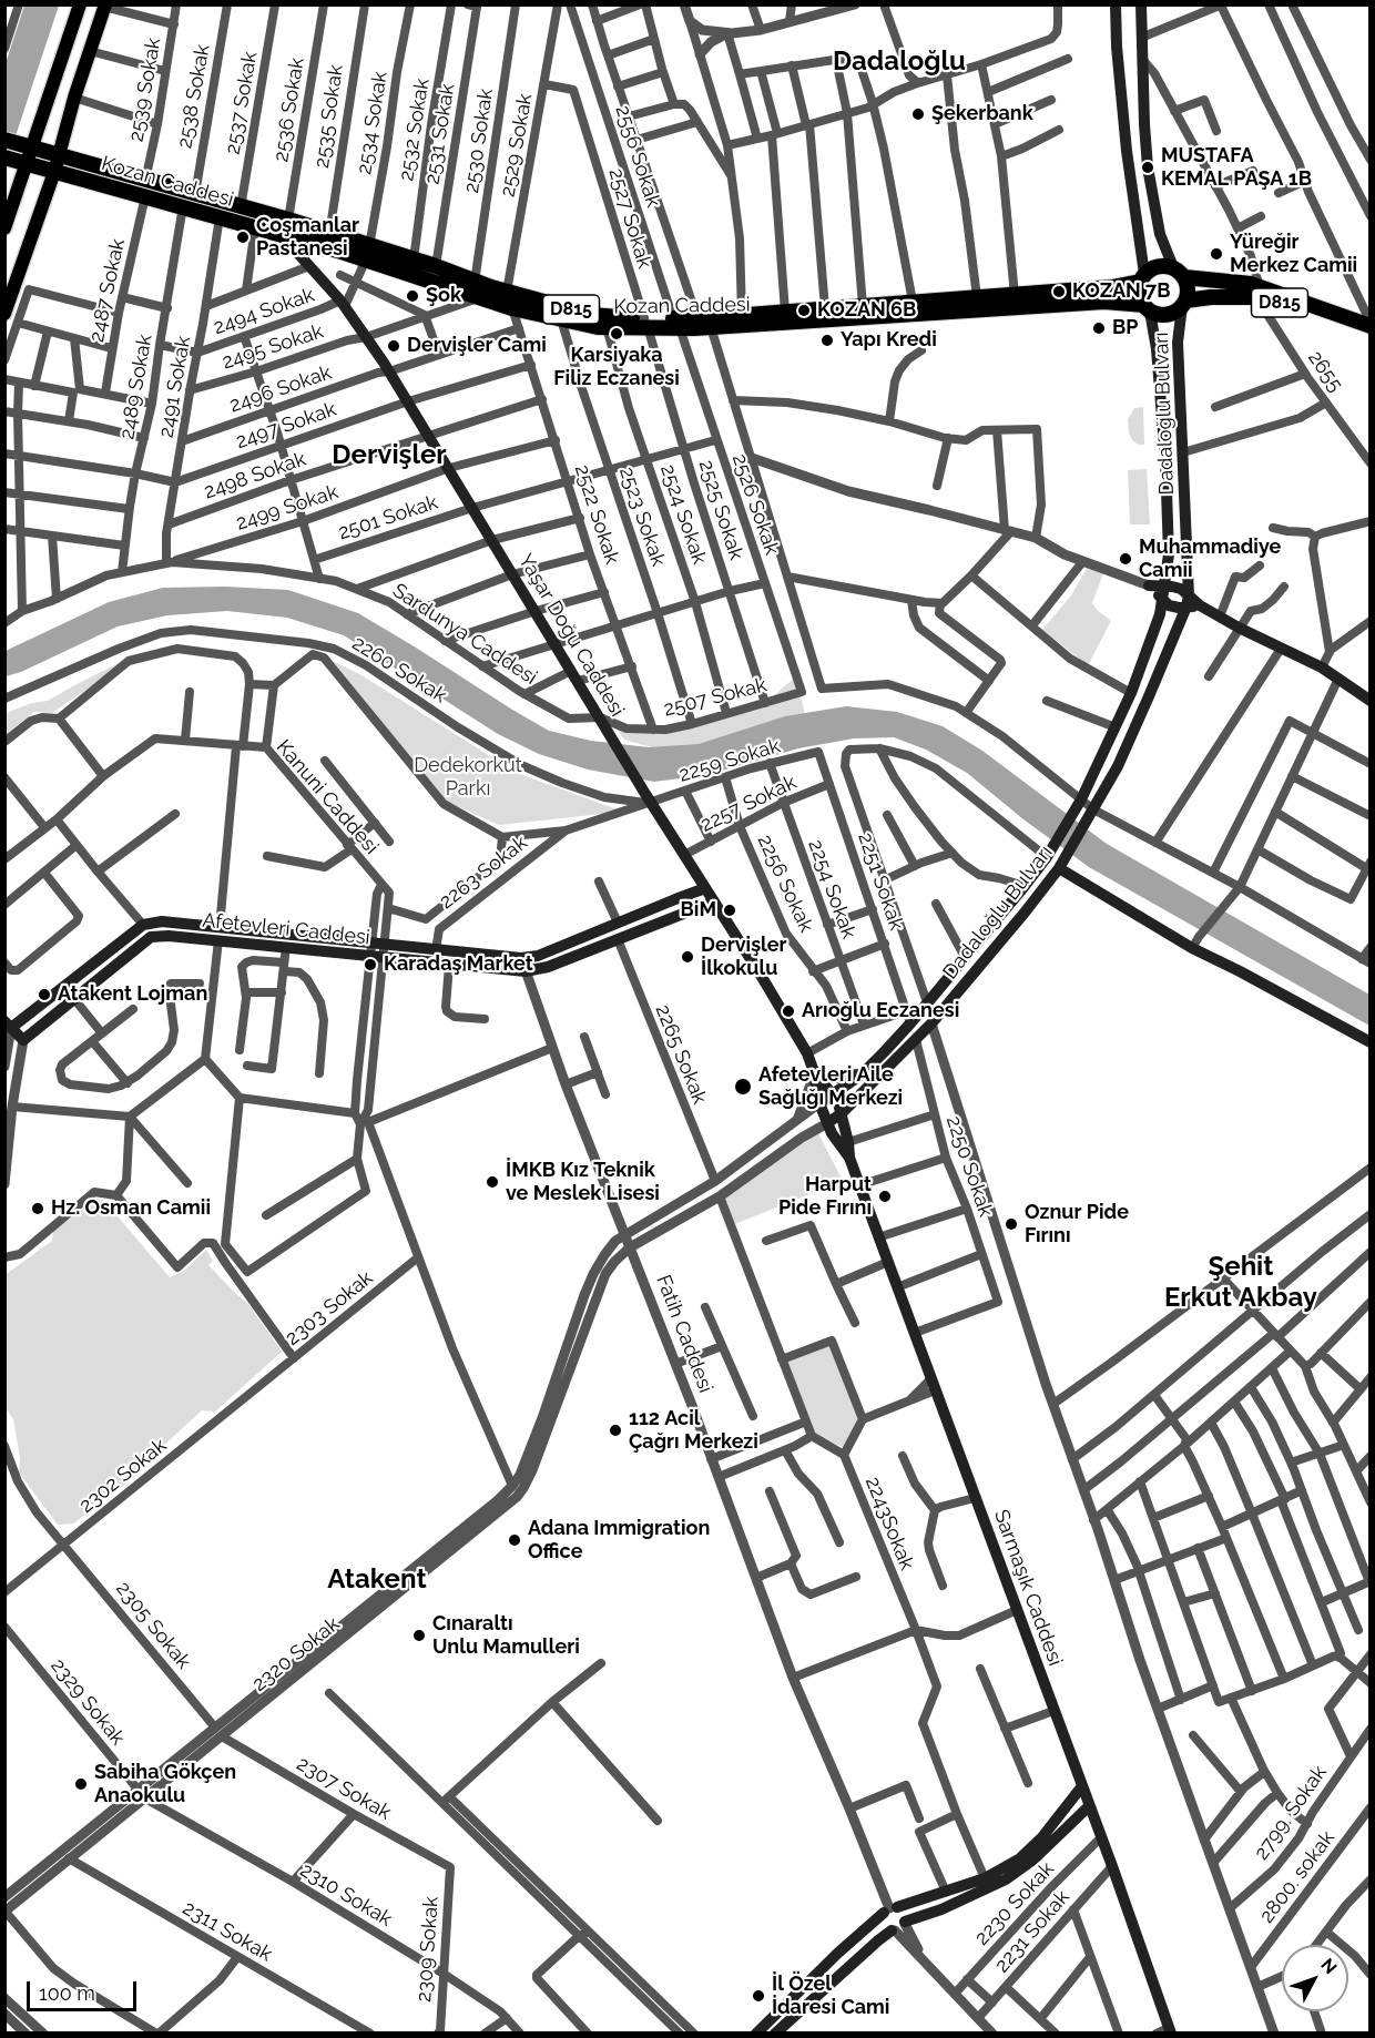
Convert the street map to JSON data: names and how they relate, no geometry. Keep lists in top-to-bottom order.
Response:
{
  "streets": {
    "highway": ["Kozan Caddesi", "D815"],
    "main road": [
      "Dadaloğlu Bulvarı",
      "Yaşar Doğu Caddesi",
      "Afetevleri Caddesi",
      "Sarmaşık Caddesi"
    ],
    "street": [
      "2539 Sokak",
      "2538 Sokak",
      "2537 Sokak",
      "2536 Sokak",
      "2535 Sokak",
      "2534 Sokak",
      "2532 Sokak",
      "2531 Sokak",
      "2530 Sokak",
      "2529 Sokak",
      "2556 Sokak",
      "2527 Sokak",
      "2487 Sokak",
      "2494 Sokak",
      "2495 Sokak",
      "2655",
      "2489 Sokak",
      "2491 Sokak",
      "2496 Sokak",
      "2497 Sokak",
      "2498 Sokak",
      "2526 Sokak",
      "2499 Sokak",
      "2525 Sokak",
      "2522 Sokak",
      "2524 Sokak",
      "2523 Sokak",
      "2501 Sokak",
      "Sardunya Caddesi",
      "2260 Sokak",
      "2507 Sokak",
      "2259 Sokak",
      "Kanuni Caddesi",
      "2257 Sokak",
      "2263 Sokak",
      "2251 Sokak",
      "2256 Sokak",
      "2254 Sokak",
      "2265 Sokak",
      "2250 Sokak",
      "2303 Sokak",
      "Fatih Caddesi",
      "2302 Sokak",
      "2243Sokak",
      "2305 Sokak",
      "2320 Sokak",
      "2329 Sokak",
      "2307 Sokak",
      "2799. Sokak",
      "2800. sokak",
      "2310 Sokak",
      "2230 Sokak",
      "2311 Sokak",
      "2231 Sokak",
      "2309 Sokak"
    ]
  },
  "crossings": [
    ["2539 Sokak", "Kozan Caddesi"],
    ["2538 Sokak", "Kozan Caddesi"],
    ["2537 Sokak", "Kozan Caddesi"],
    ["2536 Sokak", "Kozan Caddesi"],
    ["2536 Sokak", "Yaşar Doğu Caddesi"],
    ["2535 Sokak", "Kozan Caddesi"],
    ["2534 Sokak", "Kozan Caddesi"],
    ["2534 Sokak", "2494 Sokak"],
    ["2534 Sokak", "Yaşar Doğu Caddesi"],
    ["2532 Sokak", "Kozan Caddesi"],
    ["2531 Sokak", "Kozan Caddesi"],
    ["2530 Sokak", "Kozan Caddesi"],
    ["2529 Sokak", "Kozan Caddesi"],
    ["2529 Sokak", "2527 Sokak"],
    ["2556 Sokak", "Kozan Caddesi"],
    ["2556 Sokak", "2526 Sokak"],
    ["Kozan Caddesi", "2527 Sokak"],
    ["Kozan Caddesi", "2487 Sokak"],
    ["Kozan Caddesi", "D815"],
    ["Kozan Caddesi", "2495 Sokak"],
    ["Kozan Caddesi", "2489 Sokak"],
    ["Kozan Caddesi", "2491 Sokak"],
    ["Kozan Caddesi", "Dadaloğlu Bulvarı"],
    ["Kozan Caddesi", "2526 Sokak"],
    ["Kozan Caddesi", "2525 Sokak"],
    ["Kozan Caddesi", "2522 Sokak"],
    ["Kozan Caddesi", "2524 Sokak"],
    ["Kozan Caddesi", "2523 Sokak"],
    ["Kozan Caddesi", "Yaşar Doğu Caddesi"],
    ["2527 Sokak", "2525 Sokak"],
    ["D815", "2655"],
    ["D815", "Dadaloğlu Bulvarı"],
    ["2494 Sokak", "2491 Sokak"],
    ["2494 Sokak", "Yaşar Doğu Caddesi"],
    ["2495 Sokak", "2491 Sokak"],
    ["2495 Sokak", "Yaşar Doğu Caddesi"],
    ["2489 Sokak", "Sardunya Caddesi"],
    ["2491 Sokak", "2496 Sokak"],
    ["2491 Sokak", "2497 Sokak"],
    ["2491 Sokak", "2498 Sokak"],
    ["2491 Sokak", "2499 Sokak"],
    ["2491 Sokak", "Sardunya Caddesi"],
    ["2496 Sokak", "2522 Sokak"],
    ["2496 Sokak", "Yaşar Doğu Caddesi"],
    ["Dadaloğlu Bulvarı", "2251 Sokak"],
    ["Dadaloğlu Bulvarı", "2265 Sokak"],
    ["Dadaloğlu Bulvarı", "2250 Sokak"],
    ["Dadaloğlu Bulvarı", "Fatih Caddesi"],
    ["Dadaloğlu Bulvarı", "2320 Sokak"],
    ["2497 Sokak", "2522 Sokak"],
    ["2497 Sokak", "Yaşar Doğu Caddesi"],
    ["2498 Sokak", "2522 Sokak"],
    ["2498 Sokak", "Yaşar Doğu Caddesi"],
    ["2526 Sokak", "2501 Sokak"],
    ["2526 Sokak", "2507 Sokak"],
    ["2499 Sokak", "2522 Sokak"],
    ["2499 Sokak", "Sardunya Caddesi"],
    ["2499 Sokak", "Yaşar Doğu Caddesi"],
    ["2525 Sokak", "2501 Sokak"],
    ["2525 Sokak", "2507 Sokak"],
    ["2522 Sokak", "2501 Sokak"],
    ["2522 Sokak", "2507 Sokak"],
    ["2524 Sokak", "2501 Sokak"],
    ["2524 Sokak", "2507 Sokak"],
    ["2523 Sokak", "2501 Sokak"],
    ["2523 Sokak", "2507 Sokak"],
    ["2501 Sokak", "Yaşar Doğu Caddesi"],
    ["Sardunya Caddesi", "Yaşar Doğu Caddesi"],
    ["Sardunya Caddesi", "2507 Sokak"],
    ["Yaşar Doğu Caddesi", "2260 Sokak"],
    ["Yaşar Doğu Caddesi", "2507 Sokak"],
    ["Yaşar Doğu Caddesi", "2259 Sokak"],
    ["Yaşar Doğu Caddesi", "2257 Sokak"],
    ["Yaşar Doğu Caddesi", "Afetevleri Caddesi"],
    ["2260 Sokak", "2259 Sokak"],
    ["2259 Sokak", "2263 Sokak"],
    ["2259 Sokak", "2251 Sokak"],
    ["2259 Sokak", "2256 Sokak"],
    ["2259 Sokak", "2254 Sokak"],
    ["Kanuni Caddesi", "Afetevleri Caddesi"],
    ["2257 Sokak", "2251 Sokak"],
    ["2257 Sokak", "2256 Sokak"],
    ["2257 Sokak", "2254 Sokak"],
    ["2263 Sokak", "Afetevleri Caddesi"],
    ["Afetevleri Caddesi", "2265 Sokak"],
    ["Afetevleri Caddesi", "Fatih Caddesi"],
    ["2250 Sokak", "Sarmaşık Caddesi"],
    ["2303 Sokak", "2302 Sokak"],
    ["Fatih Caddesi", "2320 Sokak"],
    ["2302 Sokak", "2305 Sokak"],
    ["Sarmaşık Caddesi", "2230 Sokak"],
    ["Sarmaşık Caddesi", "2231 Sokak"],
    ["2305 Sokak", "2320 Sokak"],
    ["2305 Sokak", "2307 Sokak"],
    ["2320 Sokak", "2329 Sokak"],
    ["2320 Sokak", "2307 Sokak"],
    ["2320 Sokak", "2310 Sokak"],
    ["2320 Sokak", "2311 Sokak"],
    ["2329 Sokak", "2310 Sokak"],
    ["2307 Sokak", "2309 Sokak"],
    ["2310 Sokak", "2309 Sokak"]
  ],
  "districts": [
    "Dadaloğlu",
    "Dervişler",
    "Şehit Erkut Akbay",
    "Atakent"
  ],
  "parks": ["Dedekorkut Parkı"],
  "places": [
    "Şekerbank",
    "MUSTAFA KEMAL PAŞA 1B",
    "Coşmanlar Pastanesi",
    "Yüreğir Merkez Camii",
    "KOZAN 7B",
    "Şok",
    "KOZAN 6B",
    "BP",
    "Karsiyaka Filiz Eczanesi",
    "Yapı Kredi",
    "Dervişler Cami",
    "Muhammadiye Camii",
    "BiM",
    "Dervişler İlkokulu",
    "Karadaş Market",
    "Atakent Lojman",
    "Arıoğlu Eczanesi",
    "Afetevleri Aile Sağlığı Merkezi",
    "İMKB Kız Teknik ve Meslek Lisesi",
    "Harput Pide Fırını",
    "Hz. Osman Camii",
    "Oznur Pide Fırını",
    "112 Acil Çağrı Merkezi",
    "Adana Immigration Office",
    "Cınaraltı Unlu Mamulleri",
    "Sabiha Gökçen Anaokulu",
    "İl Özel İdaresi Cami"
  ],
  "scale_bar": "100 m",
  "north": "top right"
}
